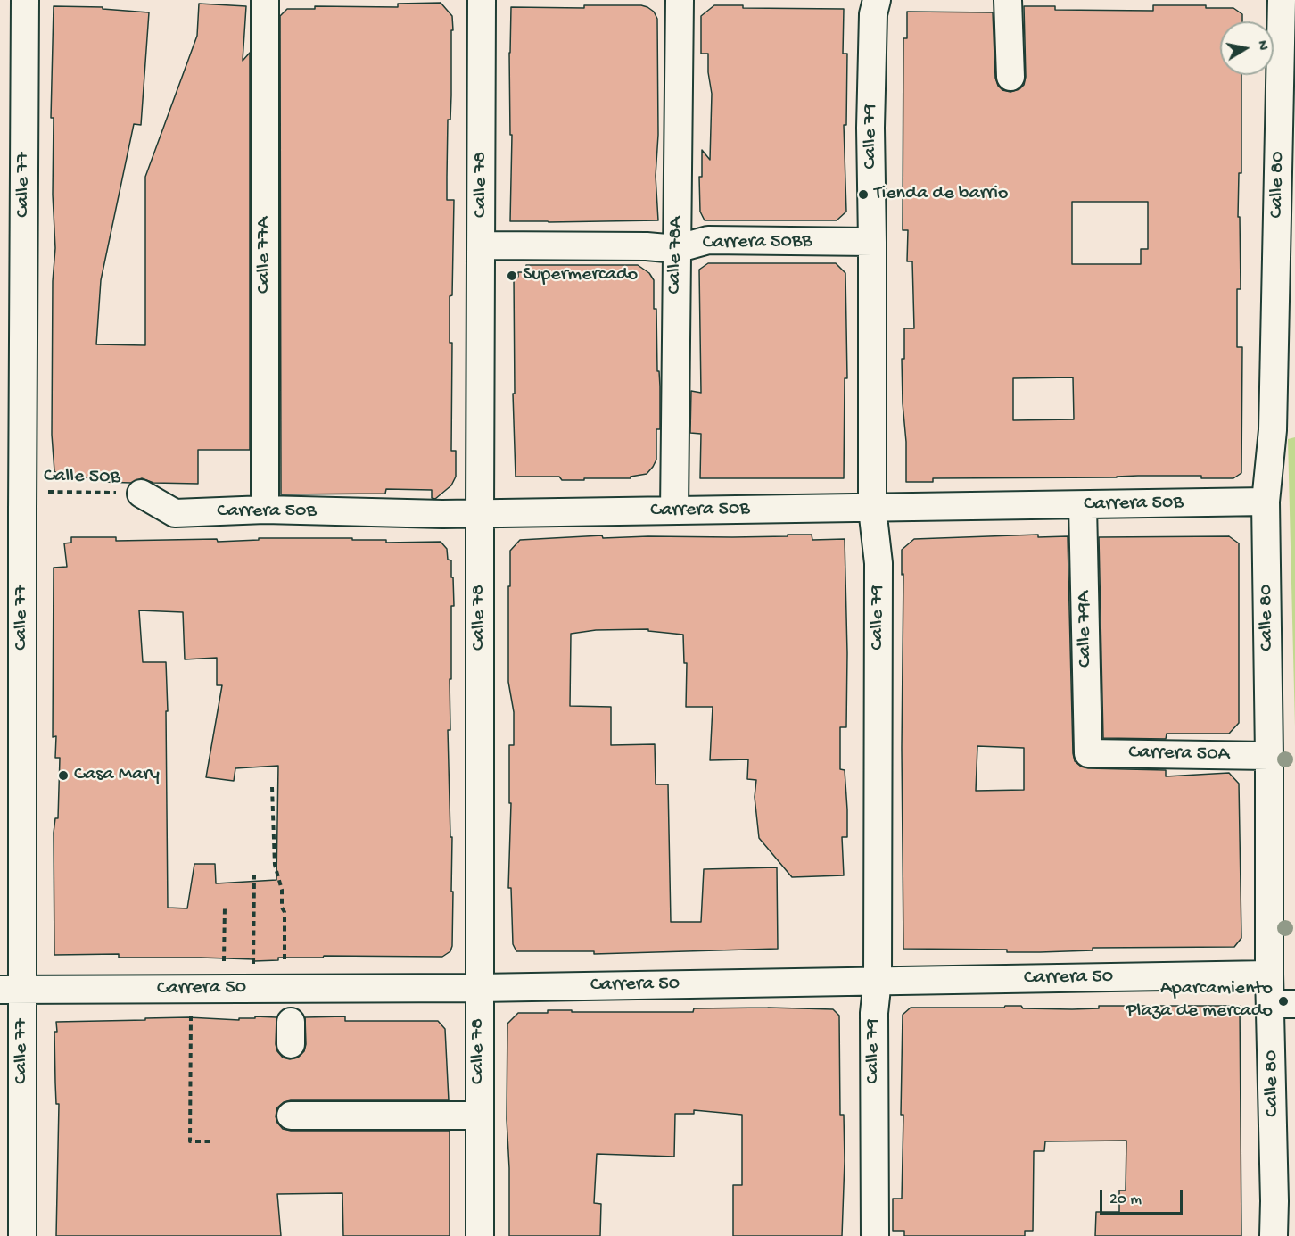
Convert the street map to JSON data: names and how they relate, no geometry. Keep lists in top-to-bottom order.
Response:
{
  "streets": {
    "street": [
      "Calle 79",
      "Calle 77",
      "Calle 78",
      "Calle 80",
      "Carrera 50BB",
      "Calle 77A",
      "Calle 78A",
      "Carrera 50B",
      "Calle 79A",
      "Carrera 50A",
      "Carrera 50"
    ],
    "path": ["Calle 50B"]
  },
  "crossings": [
    ["Calle 79", "Carrera 50BB"],
    ["Calle 79", "Carrera 50B"],
    ["Calle 79", "Carrera 50"],
    ["Calle 77", "Calle 50B"],
    ["Calle 77", "Carrera 50"],
    ["Calle 78", "Carrera 50BB"],
    ["Calle 78", "Carrera 50B"],
    ["Calle 78", "Carrera 50"],
    ["Calle 80", "Carrera 50B"],
    ["Calle 80", "Carrera 50A"],
    ["Calle 80", "Carrera 50"],
    ["Carrera 50BB", "Calle 78A"],
    ["Calle 77A", "Carrera 50B"],
    ["Calle 78A", "Carrera 50B"],
    ["Calle 50B", "Carrera 50B"],
    ["Carrera 50B", "Calle 79A"],
    ["Calle 79A", "Carrera 50A"]
  ],
  "places": [
    "Tienda de barrio",
    "Supermercado",
    "Casa Mary",
    "Aparcamiento Plaza de mercado"
  ],
  "scale_bar": "20 m",
  "north": "right"
}
